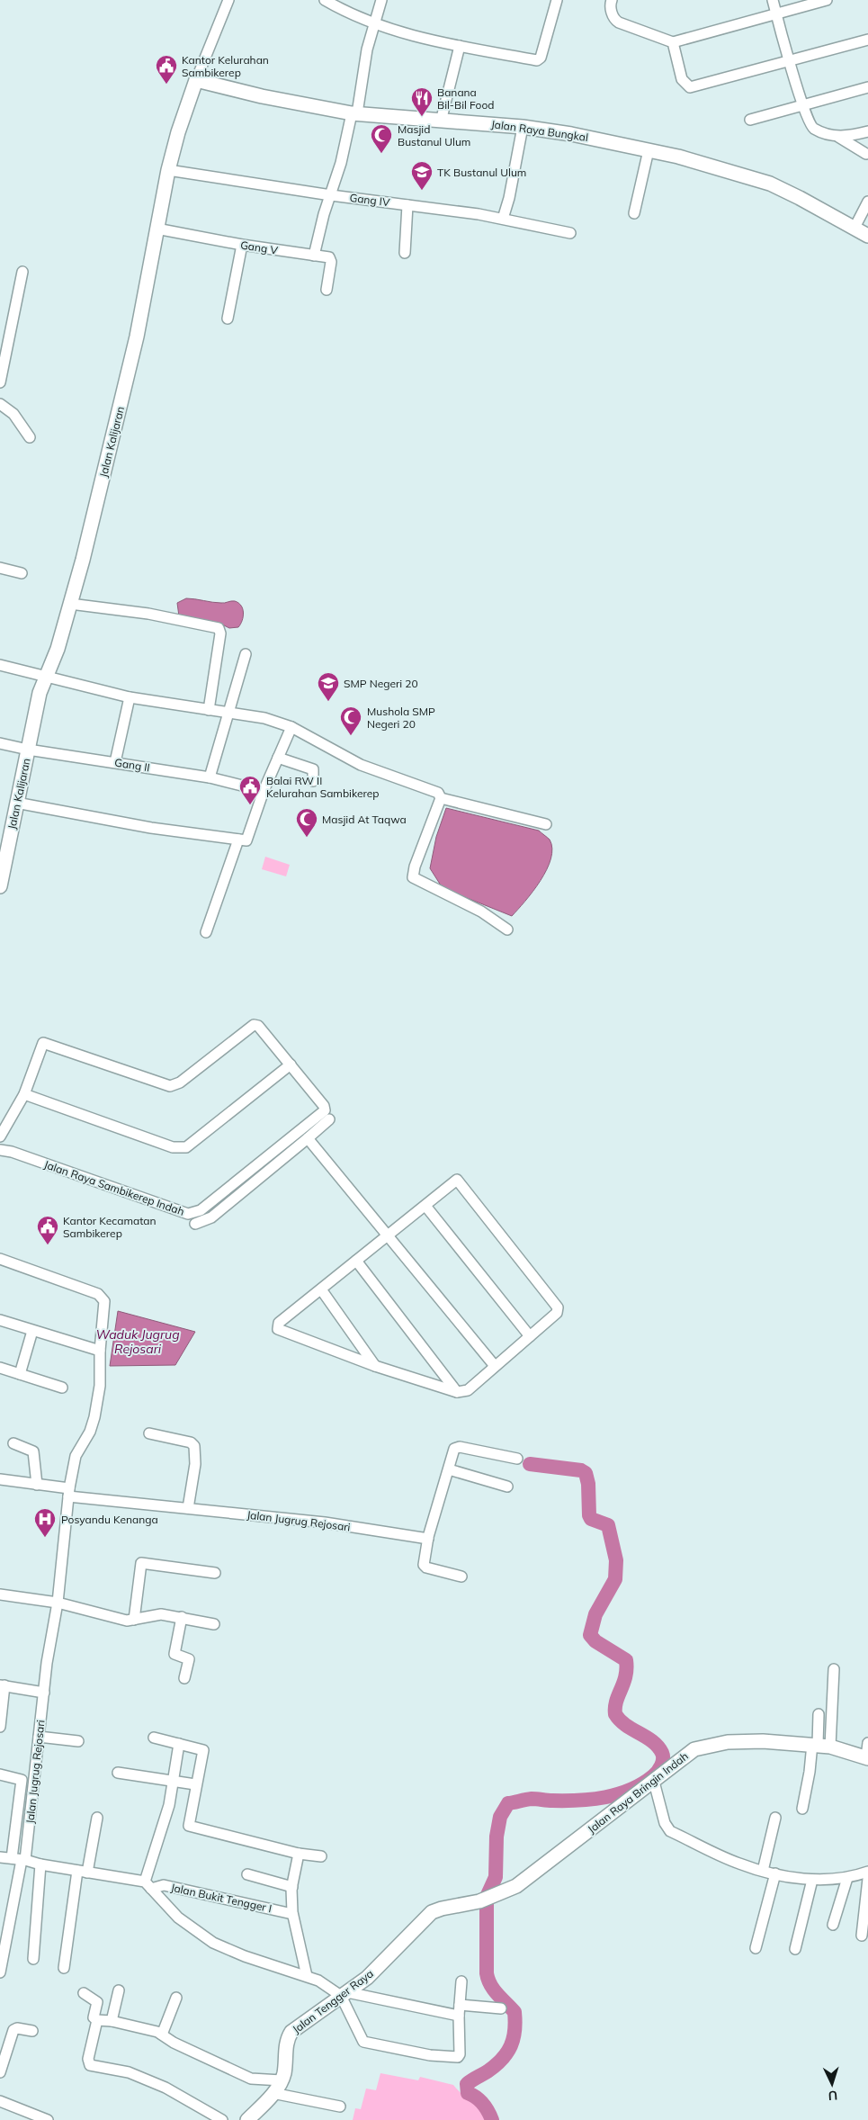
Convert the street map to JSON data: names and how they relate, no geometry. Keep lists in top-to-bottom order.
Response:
{
  "streets": {
    "street": [
      "Jalan Raya Bungkal",
      "Gang IV",
      "Gang V",
      "Jalan Kalijaran",
      "Gang II",
      "Jalan Raya Sambikerep Indah",
      "Jalan Jugrug Rejosari",
      "Jalan Raya Bringin Indah",
      "Jalan Bukit Tengger I",
      "Jalan Tengger Raya"
    ]
  },
  "crossings": [
    ["Jalan Raya Bungkal", "Jalan Kalijaran"],
    ["Gang IV", "Jalan Kalijaran"],
    ["Gang V", "Jalan Kalijaran"],
    ["Jalan Kalijaran", "Gang II"],
    ["Jalan Jugrug Rejosari", "Jalan Bukit Tengger I"],
    ["Jalan Raya Bringin Indah", "Jalan Tengger Raya"]
  ],
  "water": ["Waduk Jugrug Rejosari"],
  "places": {
    "public building": ["Kantor Kelurahan Sambikerep", "Balai RW II Kelurahan Sambikerep", "Kantor Kecamatan Sambikerep"],
    "restaurant": ["Banana Bil-Bil Food"],
    "mosque": ["Masjid Bustanul Ulum", "Mushola SMP Negeri 20", "Masjid At Taqwa"],
    "school or university": ["TK Bustanul Ulum", "SMP Negeri 20"],
    "hospital": ["Posyandu Kenanga"]
  },
  "north": "bottom"
}
